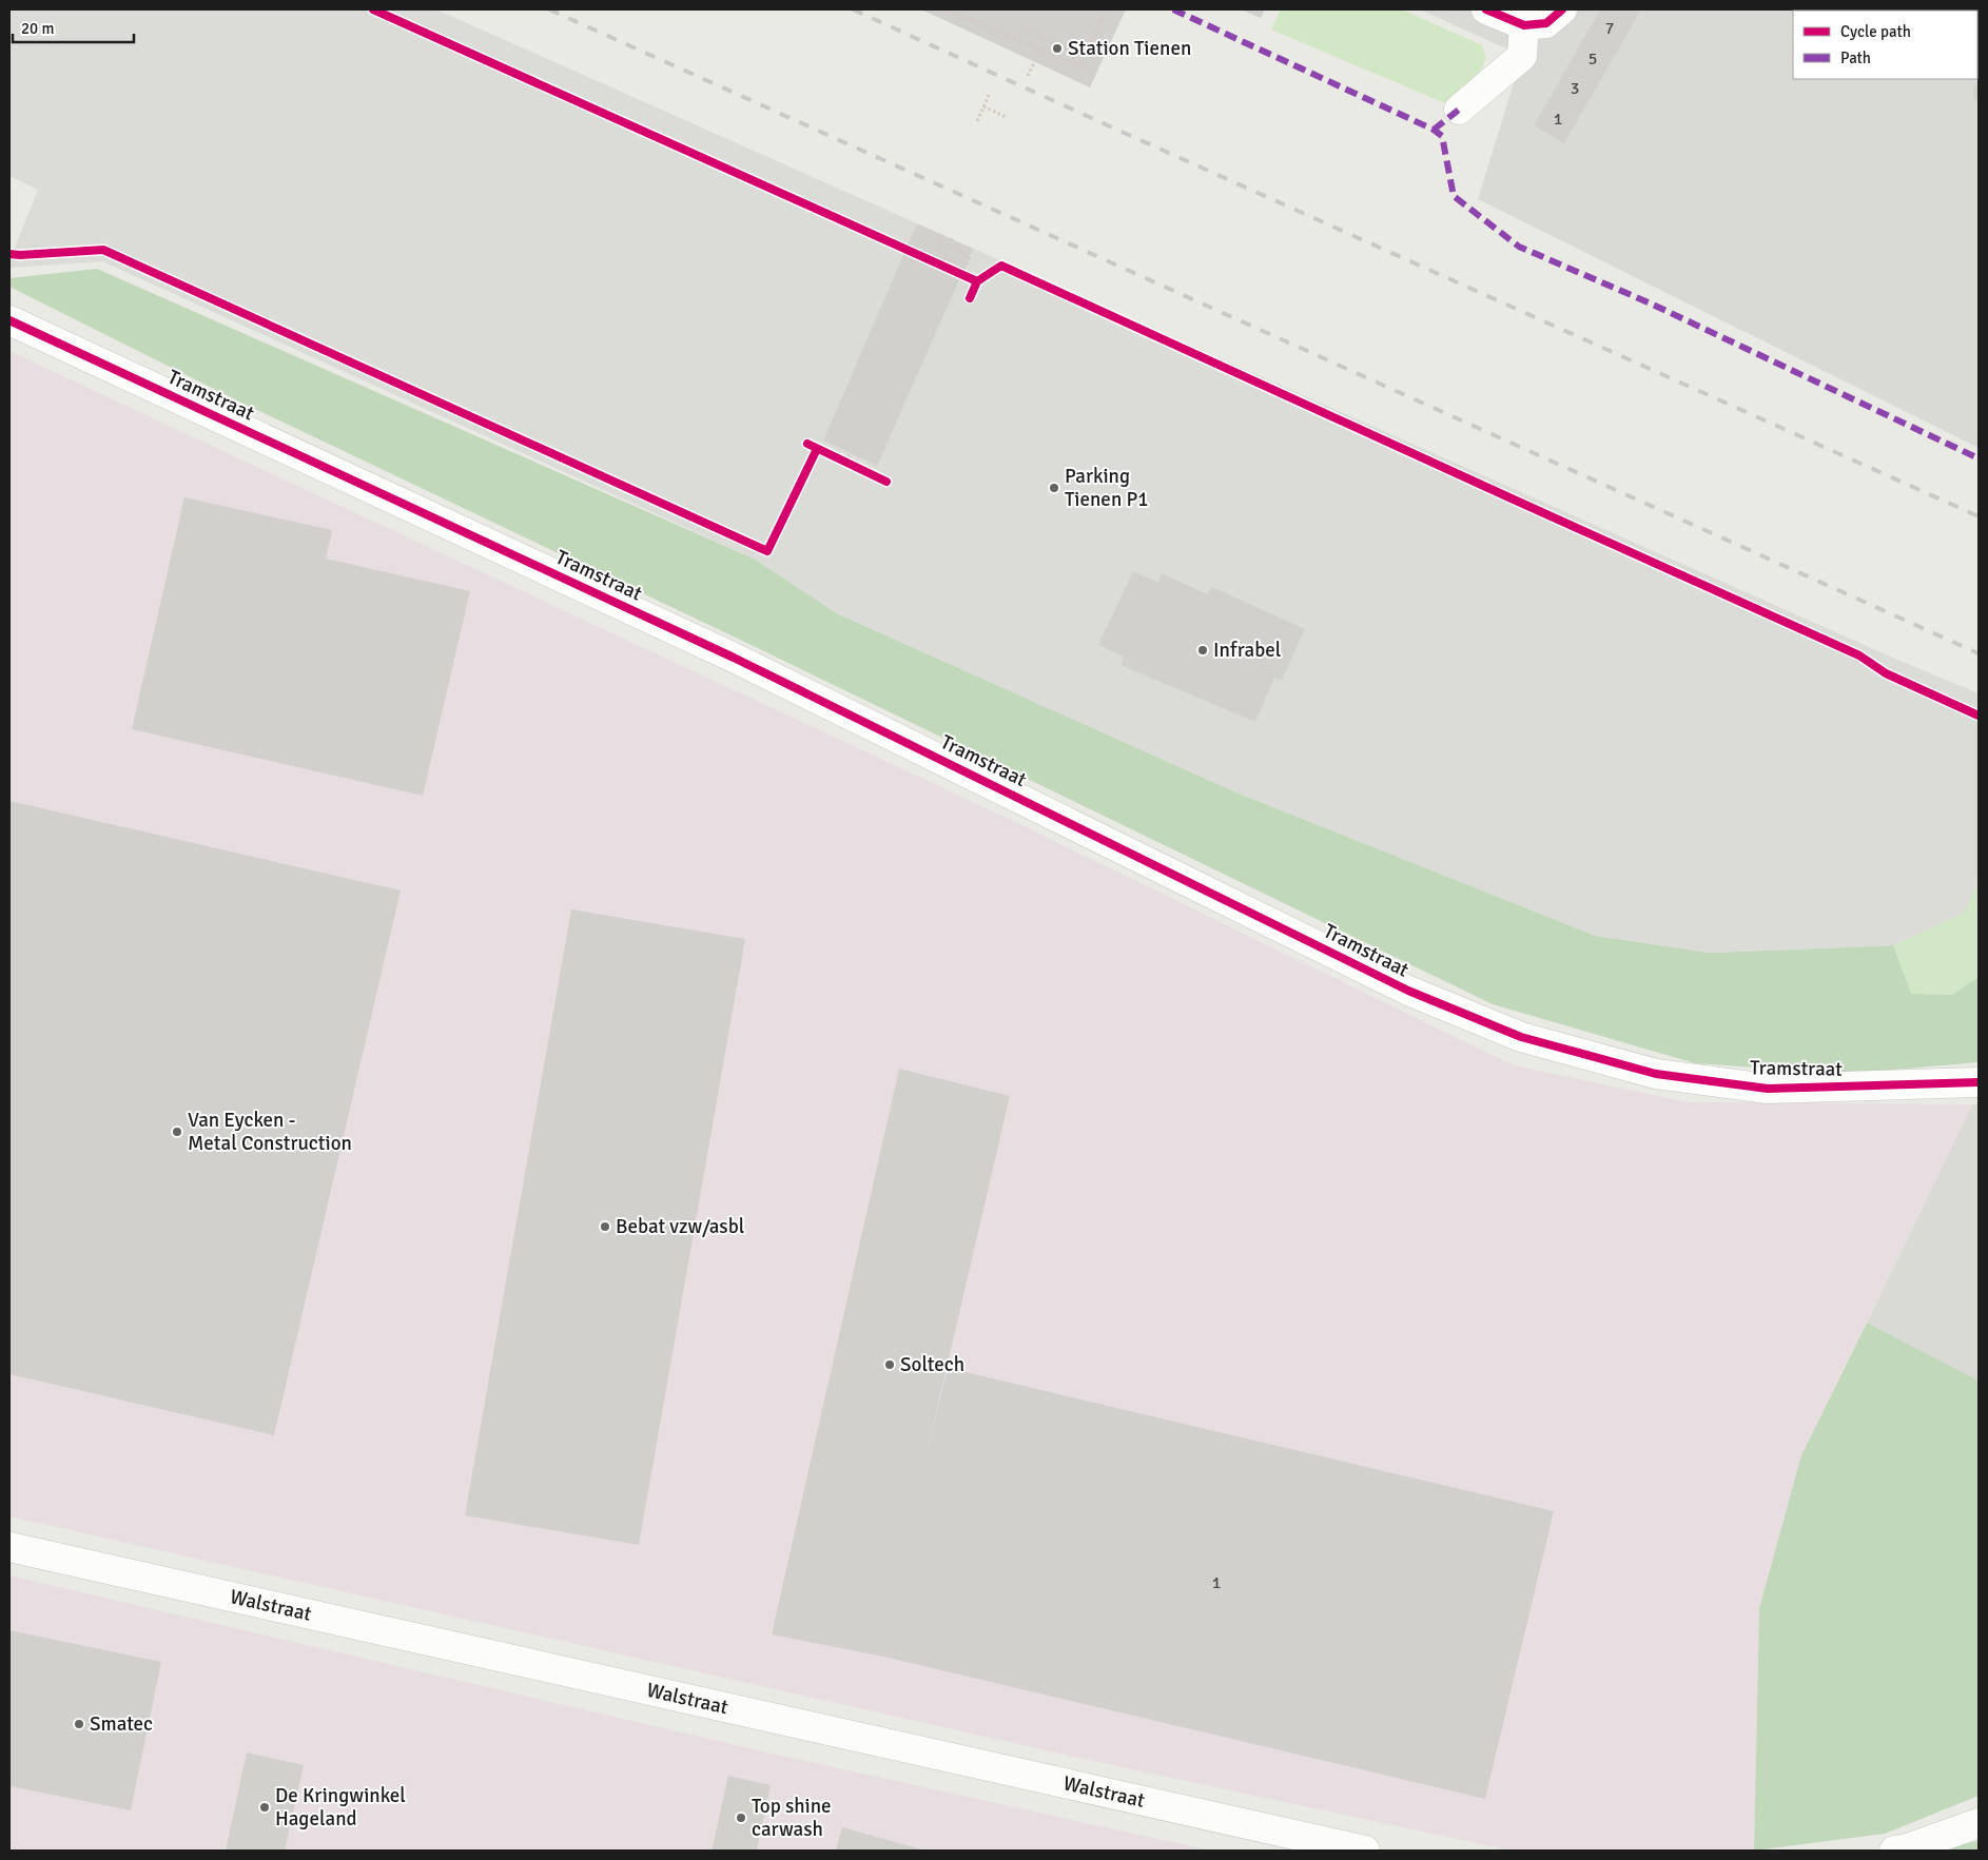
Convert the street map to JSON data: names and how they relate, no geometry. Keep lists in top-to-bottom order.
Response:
{
  "streets": {
    "street": ["Tramstraat", "Walstraat"]
  },
  "places": [
    "Station Tienen",
    "Parking Tienen P1",
    "Infrabel",
    "Van Eycken - Metal Construction",
    "Bebat vzw/asbl",
    "Soltech",
    "Smatec",
    "De Kringwinkel Hageland",
    "Top shine carwash"
  ],
  "house_numbers": [
    "7",
    "5",
    "3",
    "1",
    "1"
  ],
  "legend": ["Cycle path", "Path"],
  "scale_bar": "20 m"
}
